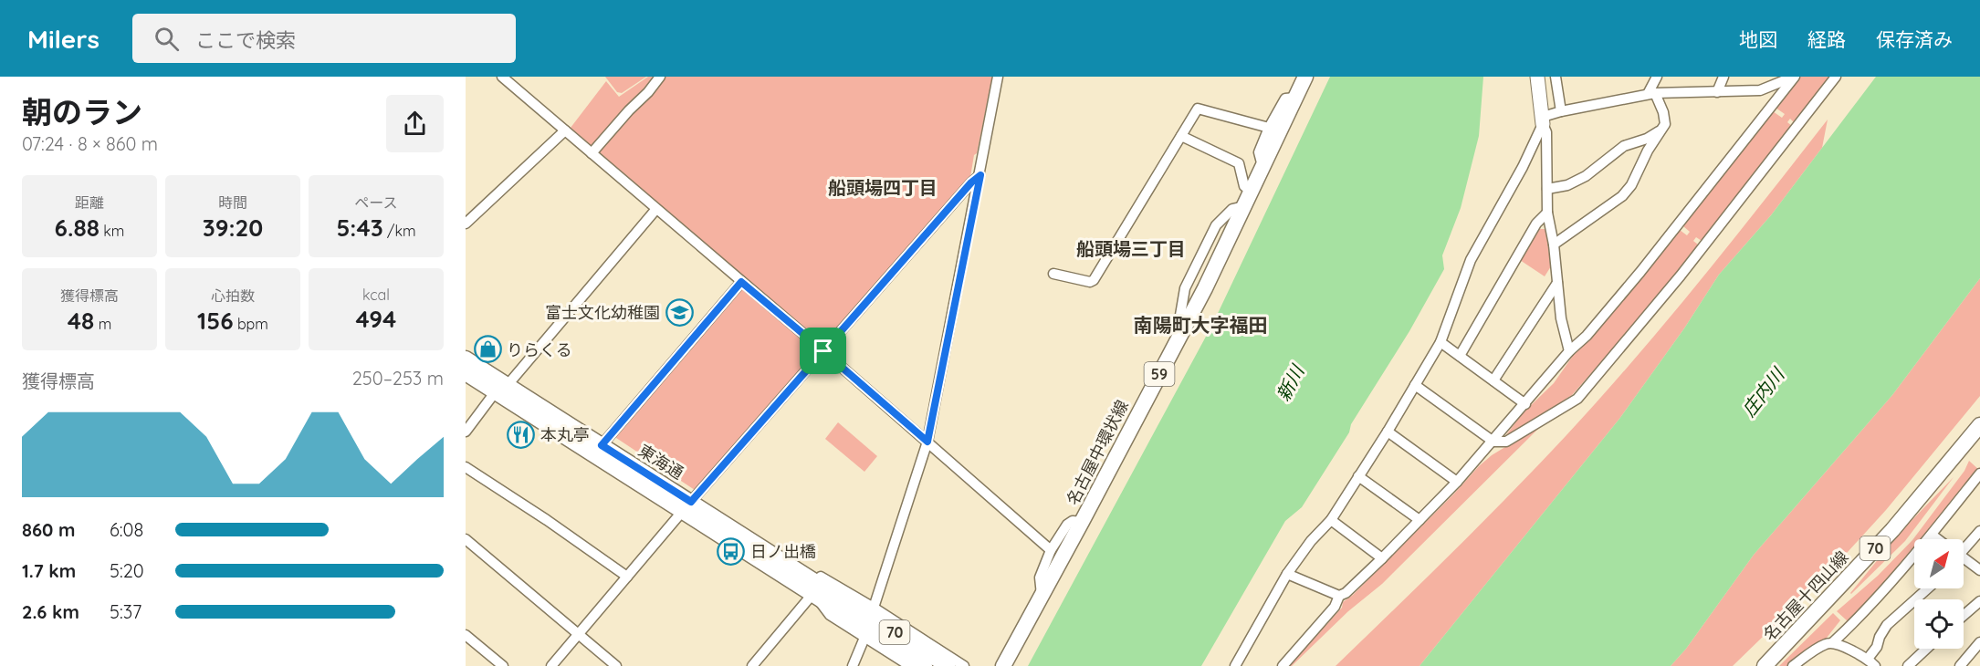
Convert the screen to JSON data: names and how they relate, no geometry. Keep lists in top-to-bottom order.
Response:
{
  "streets": {
    "main road": [
      "59",
      "名古屋中環状線",
      "東海通",
      "70",
      "名古屋十四山線"
    ]
  },
  "districts": ["船頭場四丁目", "船頭場三丁目", "南陽町大字福田"],
  "water": ["新川", "庄内川"],
  "places": {
    "school or university": ["富士文化幼稚園"],
    "shop": ["りらくる"],
    "restaurant": ["本丸亭"],
    "bus stop": ["日ノ出橋"]
  },
  "north": "top right",
  "page": {
    "header": "Milers",
    "search": "ここで検索",
    "nav": ["地図", "経路", "保存済み"],
    "heading": ["朝のラン", "07:24 · 8 × 860 m"],
    "stats": [
      ["距離", "6.88 km"],
      ["時間", "39:20"],
      ["ペース", "5:43 /km"],
      ["獲得標高", "48 m"],
      ["心拍数", "156 bpm"],
      ["kcal", "494"]
    ],
    "chart": ["獲得標高", "250–253 m"],
    "list": [
      {
        "name": "860 m",
        "note": "6:08"
      },
      {
        "name": "1.7 km",
        "note": "5:20"
      },
      {
        "name": "2.6 km",
        "note": "5:37"
      }
    ]
  }
}
